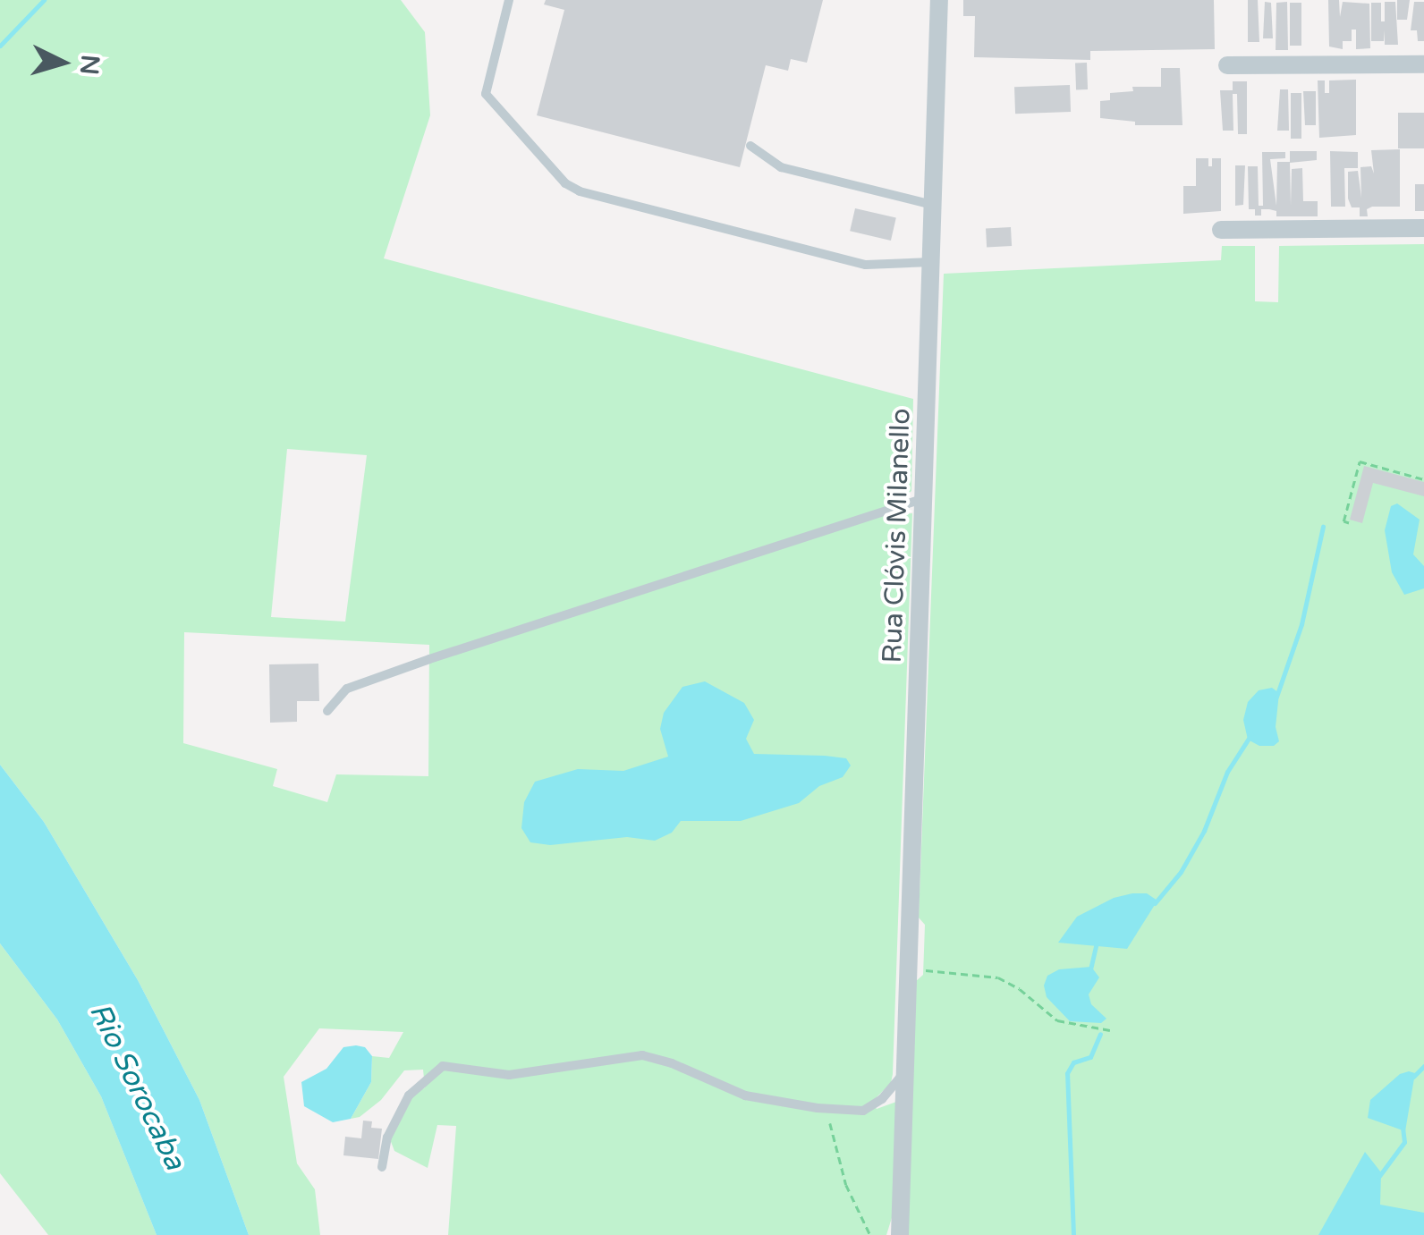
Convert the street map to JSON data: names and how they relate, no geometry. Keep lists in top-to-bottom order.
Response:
{
  "streets": {
    "street": ["Rua Clóvis Milanello"]
  },
  "water": ["Rio Sorocaba"],
  "north": "right"
}
